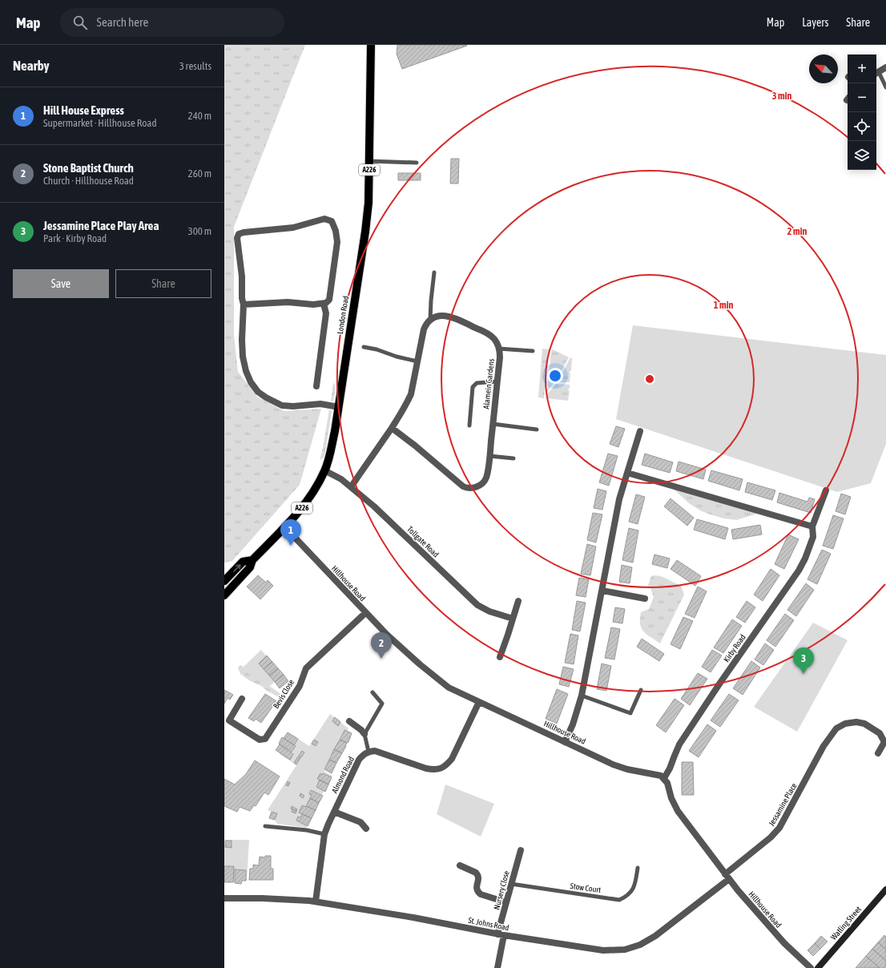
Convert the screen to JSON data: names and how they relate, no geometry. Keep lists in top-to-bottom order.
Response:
{
  "streets": {
    "main road": ["A226", "London Road", "Watling Street"],
    "street": [
      "Alamein Gardens",
      "Tollgate Road",
      "Hillhouse Road",
      "Kirby Road",
      "Bevis Close",
      "Almond Road",
      "Jessamine Place",
      "Nursery Close",
      "St. Johns Road"
    ],
    "lane": ["Stow Court"]
  },
  "crossings": [
    ["London Road", "Tollgate Road"],
    ["London Road", "Hillhouse Road"],
    ["Hillhouse Road", "Kirby Road"],
    ["Hillhouse Road", "Bevis Close"],
    ["Hillhouse Road", "Jessamine Place"],
    ["Hillhouse Road", "St. Johns Road"],
    ["Almond Road", "St. Johns Road"],
    ["Jessamine Place", "St. Johns Road"],
    ["Stow Court", "Nursery Close"],
    ["Nursery Close", "St. Johns Road"]
  ],
  "north": "top left",
  "page": {
    "header": "Map",
    "search": "Search here",
    "nav": ["Map", "Layers", "Share"],
    "heading": ["Nearby", "3 results"],
    "map_buttons": ["+", "−"],
    "list": [
      {
        "mark": "1",
        "name": "Hill House Express",
        "note": "Supermarket · Hillhouse Road",
        "value": "240 m"
      },
      {
        "mark": "2",
        "name": "Stone Baptist Church",
        "note": "Church · Hillhouse Road",
        "value": "260 m"
      },
      {
        "mark": "3",
        "name": "Jessamine Place Play Area",
        "note": "Park · Kirby Road",
        "value": "300 m"
      }
    ],
    "buttons": ["Save", "Share"],
    "pins": ["1", "2", "3"]
  },
  "rings": ["3 min", "2 min", "1 min"]
}
